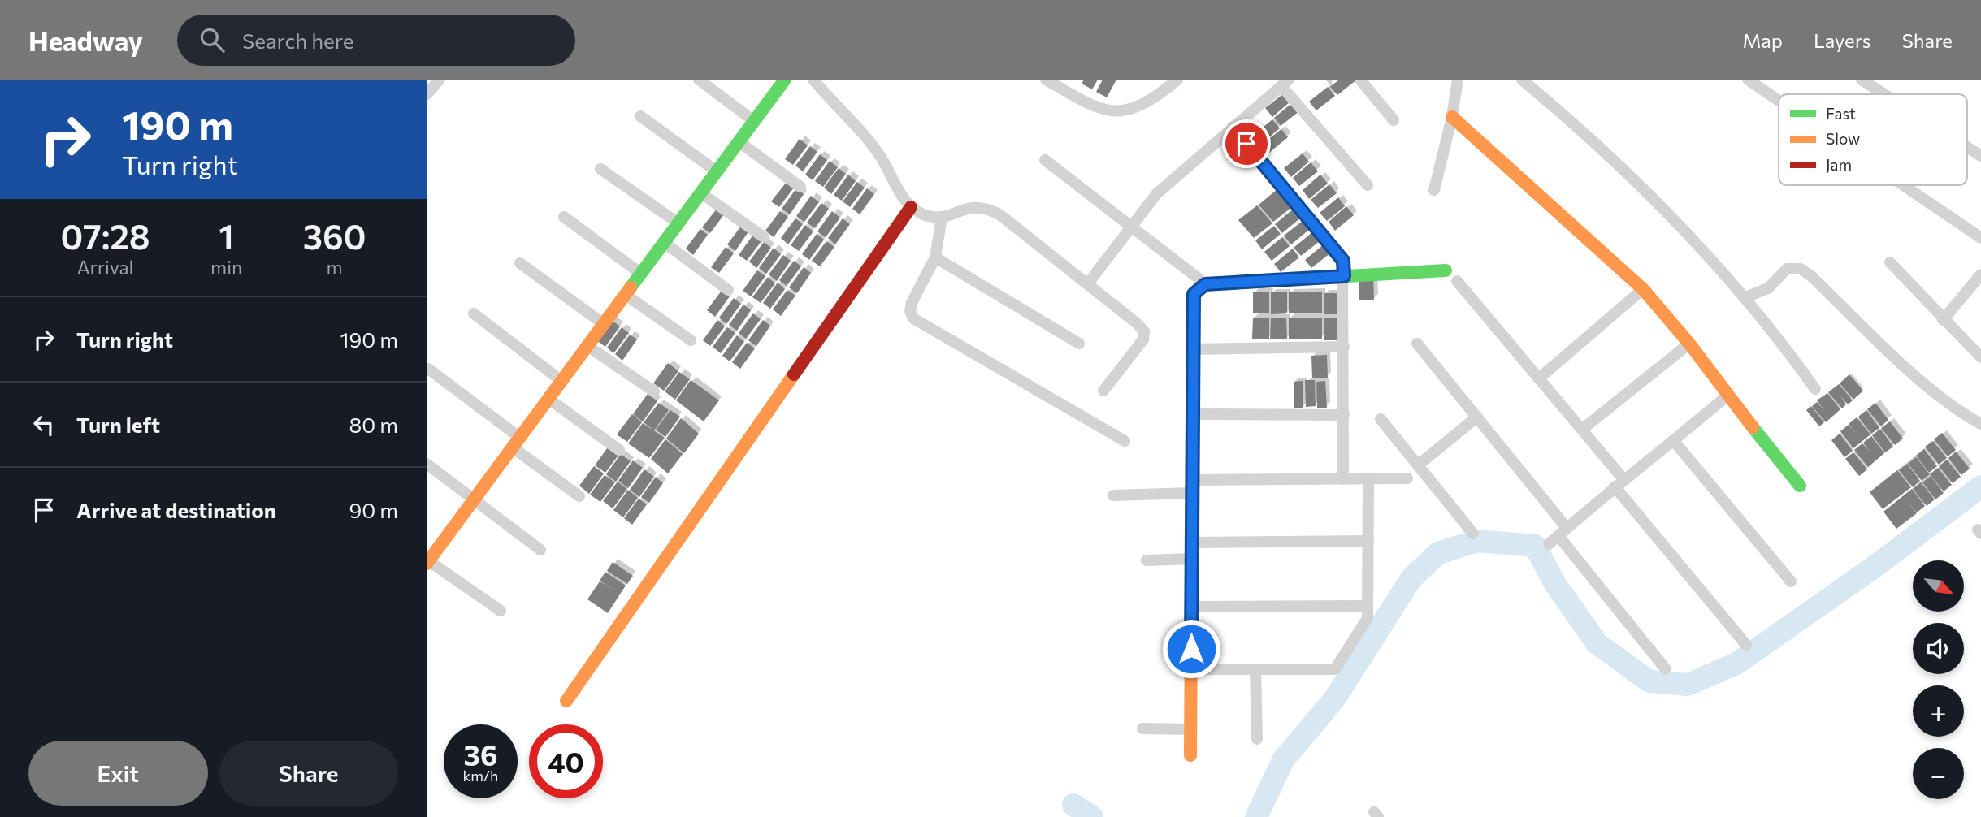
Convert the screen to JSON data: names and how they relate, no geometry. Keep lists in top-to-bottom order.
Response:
{
  "legend": ["Fast", "Slow", "Jam"],
  "north": "bottom right",
  "page": {
    "header": "Headway",
    "search": "Search here",
    "nav": ["Map", "Layers", "Share"],
    "turn": ["190 m", "Turn right"],
    "eta": [
      "07:28",
      "Arrival",
      "1",
      "min",
      "360",
      "m"
    ],
    "list": [
      {
        "name": "Turn right",
        "value": "190 m"
      },
      {
        "name": "Turn left",
        "value": "80 m"
      },
      {
        "name": "Arrive at destination",
        "value": "90 m"
      }
    ],
    "map_buttons": ["+", "−"],
    "speed": "36 km/h",
    "limit": "40",
    "buttons": ["Exit", "Share"]
  }
}
